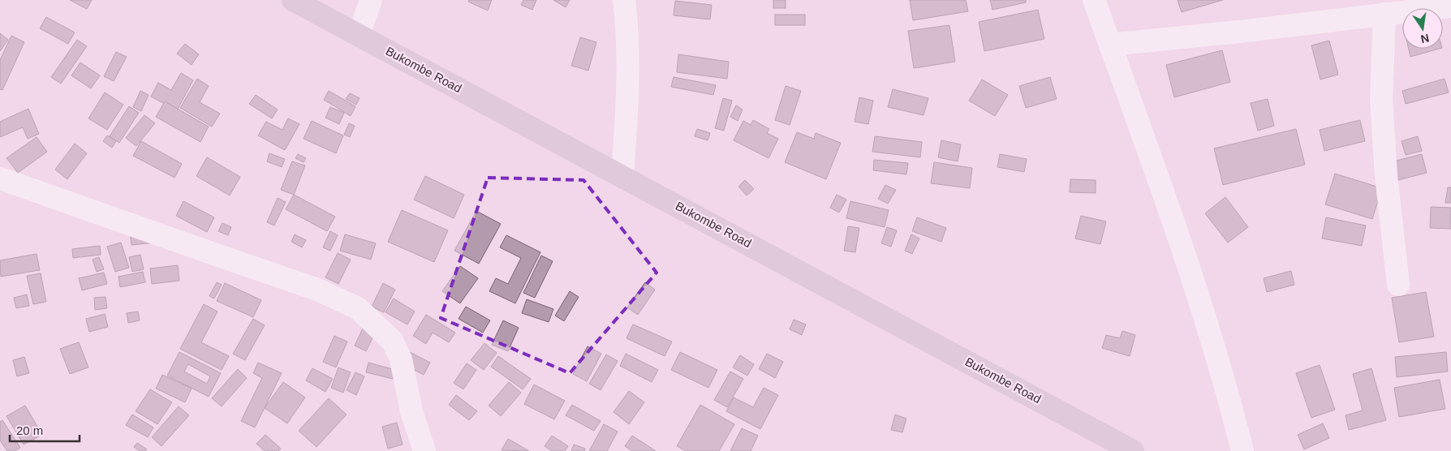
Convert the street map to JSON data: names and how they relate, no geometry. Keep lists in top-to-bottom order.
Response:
{
  "streets": {
    "main road": ["Bukombe Road"]
  },
  "scale_bar": "20 m",
  "north": "bottom"
}
